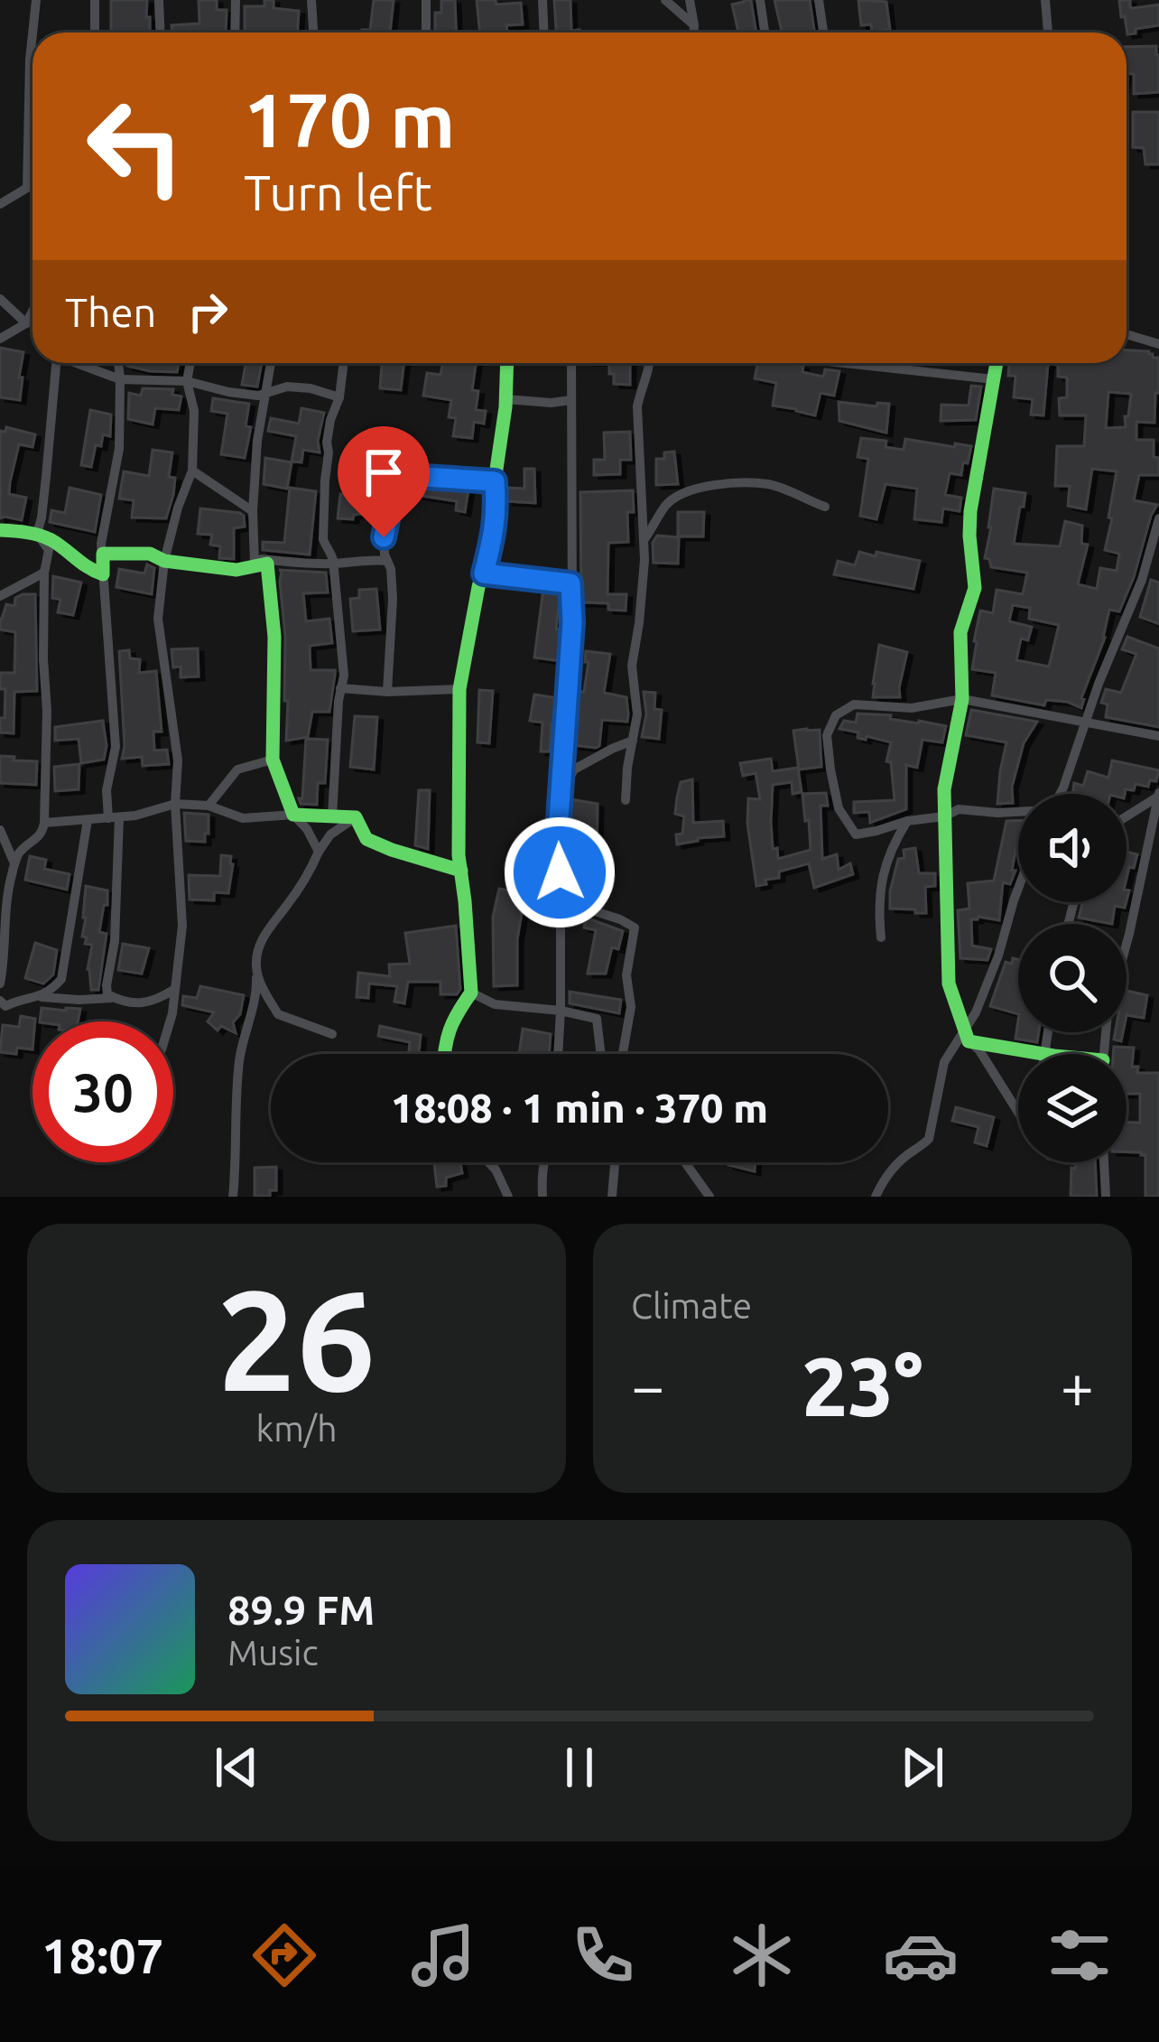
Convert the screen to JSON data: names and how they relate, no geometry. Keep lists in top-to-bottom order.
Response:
{
  "page": {
    "turn": ["170 m", "Turn left"],
    "then": "Then",
    "limit": "30",
    "trip": "18:08 · 1 min · 370 m",
    "tile": [
      ["26", "km/h"],
      "Climate"
    ],
    "heat": ["−", "23°", "+"],
    "song": ["89.9 FM", "Music"],
    "tabs": "18:07"
  }
}
